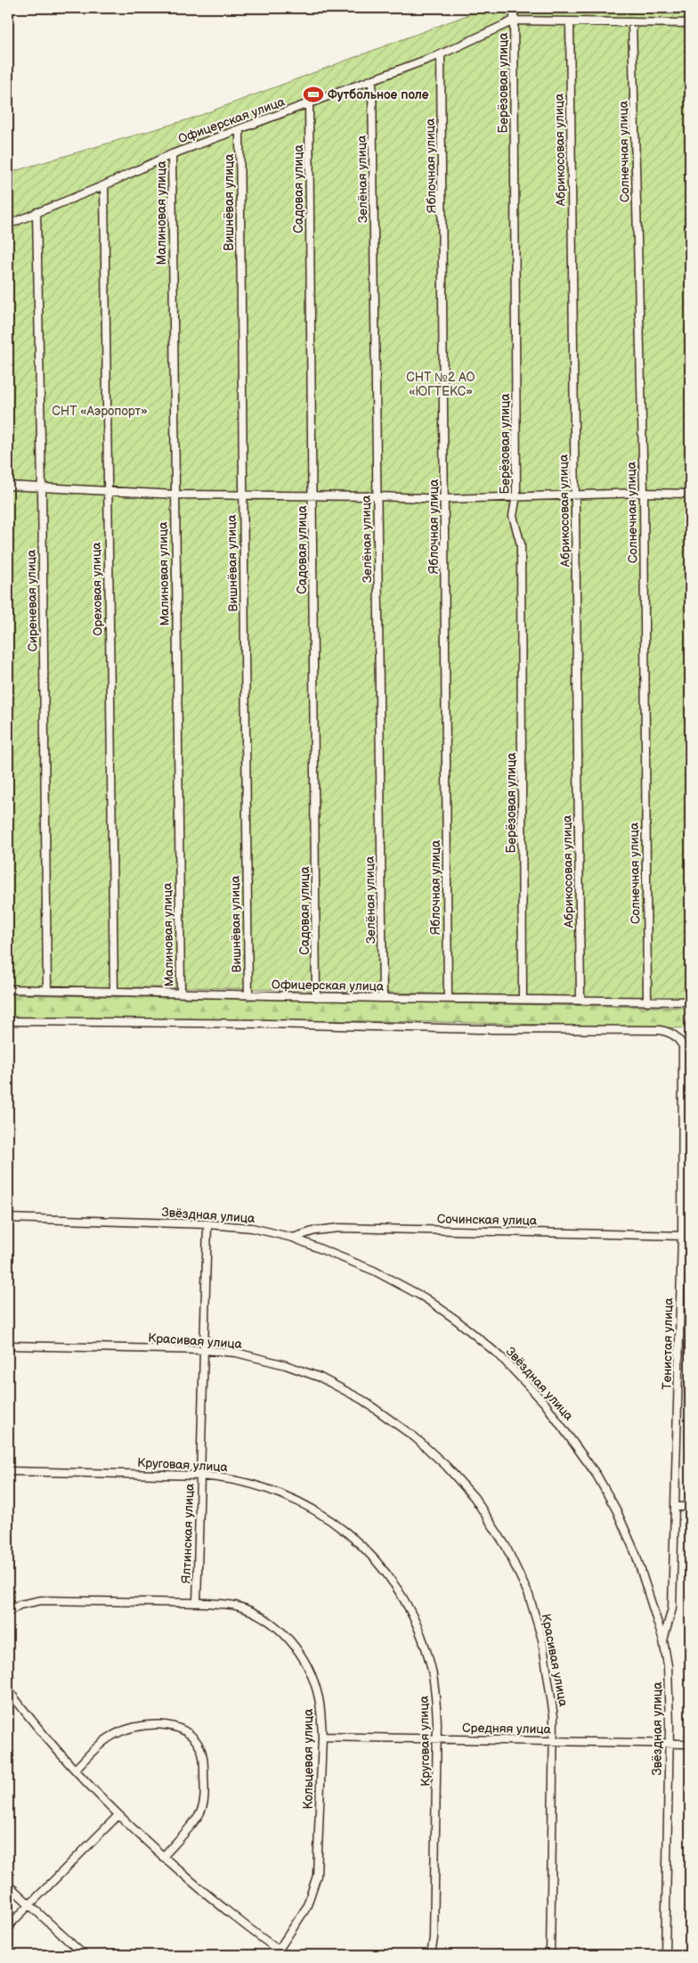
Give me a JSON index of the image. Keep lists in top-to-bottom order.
{
  "streets": {
    "street": [
      "Берёзовая улица",
      "Офицерская улица",
      "Абрикосовая улица",
      "Солнечная улица",
      "Яблочная улица",
      "Зелёная улица",
      "Садовая улица",
      "Вишнёвая улица",
      "Малиновая улица",
      "Ореховая улица",
      "Сиреневая улица",
      "Звёздная улица",
      "Сочинская улица",
      "Красивая улица",
      "Тенистая улица",
      "Круговая улица",
      "Ялтинская улица",
      "Средняя улица",
      "Кольцевая улица"
    ]
  },
  "crossings": [
    ["Берёзовая улица", "Офицерская улица"],
    ["Офицерская улица", "Абрикосовая улица"],
    ["Офицерская улица", "Солнечная улица"],
    ["Офицерская улица", "Яблочная улица"],
    ["Офицерская улица", "Зелёная улица"],
    ["Офицерская улица", "Садовая улица"],
    ["Офицерская улица", "Вишнёвая улица"],
    ["Офицерская улица", "Малиновая улица"],
    ["Офицерская улица", "Ореховая улица"],
    ["Офицерская улица", "Сиреневая улица"],
    ["Звёздная улица", "Сочинская улица"],
    ["Звёздная улица", "Тенистая улица"],
    ["Звёздная улица", "Ялтинская улица"],
    ["Звёздная улица", "Средняя улица"],
    ["Сочинская улица", "Тенистая улица"],
    ["Красивая улица", "Ялтинская улица"],
    ["Красивая улица", "Средняя улица"],
    ["Круговая улица", "Ялтинская улица"],
    ["Круговая улица", "Средняя улица"],
    ["Ялтинская улица", "Кольцевая улица"],
    ["Средняя улица", "Кольцевая улица"]
  ],
  "parks": ["СНТ №2 АО «ЮГТЕКС»", "СНТ «Аэропорт»"],
  "places": {
    "sports": ["Футбольное поле"]
  }
}
